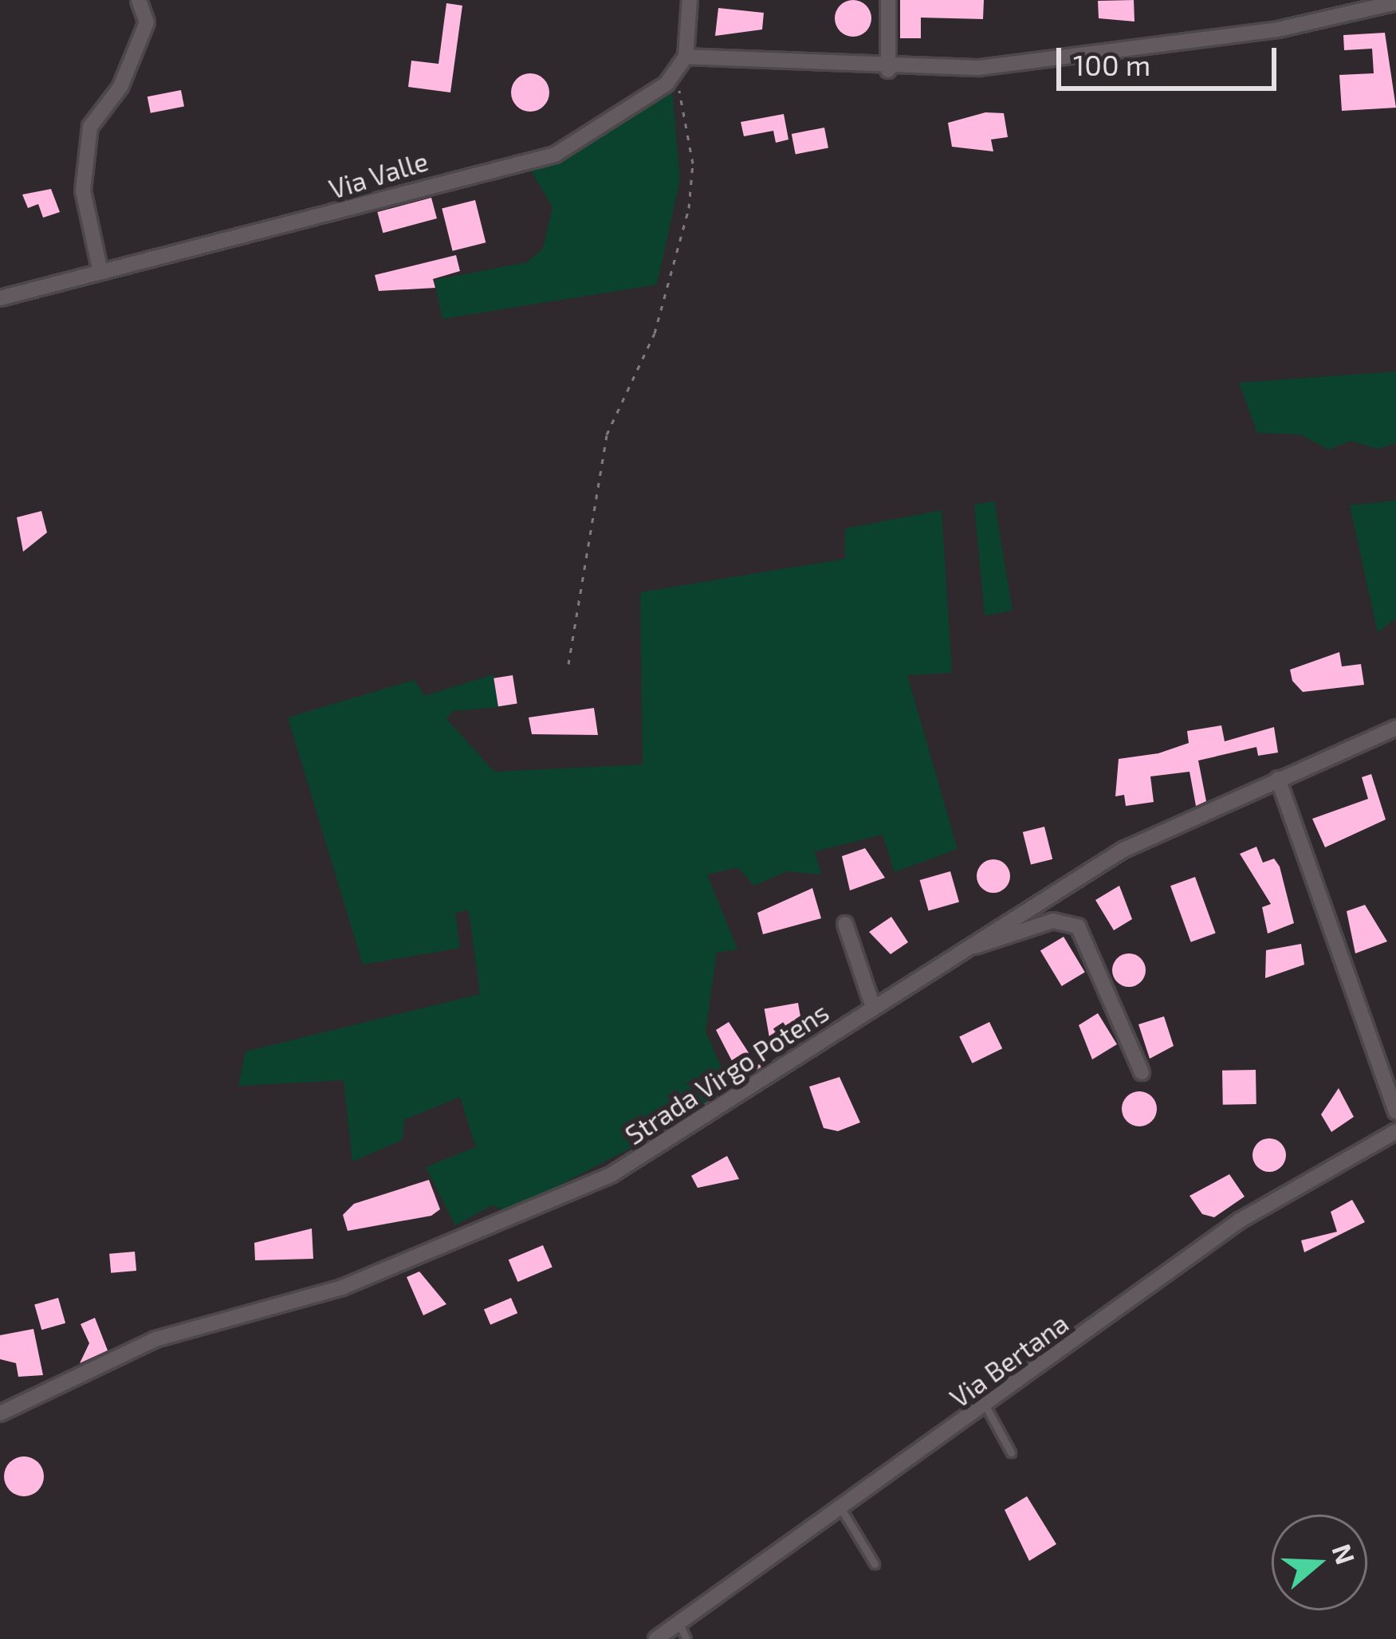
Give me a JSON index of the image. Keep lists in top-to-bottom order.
{
  "streets": {
    "street": ["Via Valle", "Strada Virgo Potens", "Via Bertana"]
  },
  "scale_bar": "100 m",
  "north": "right"
}
